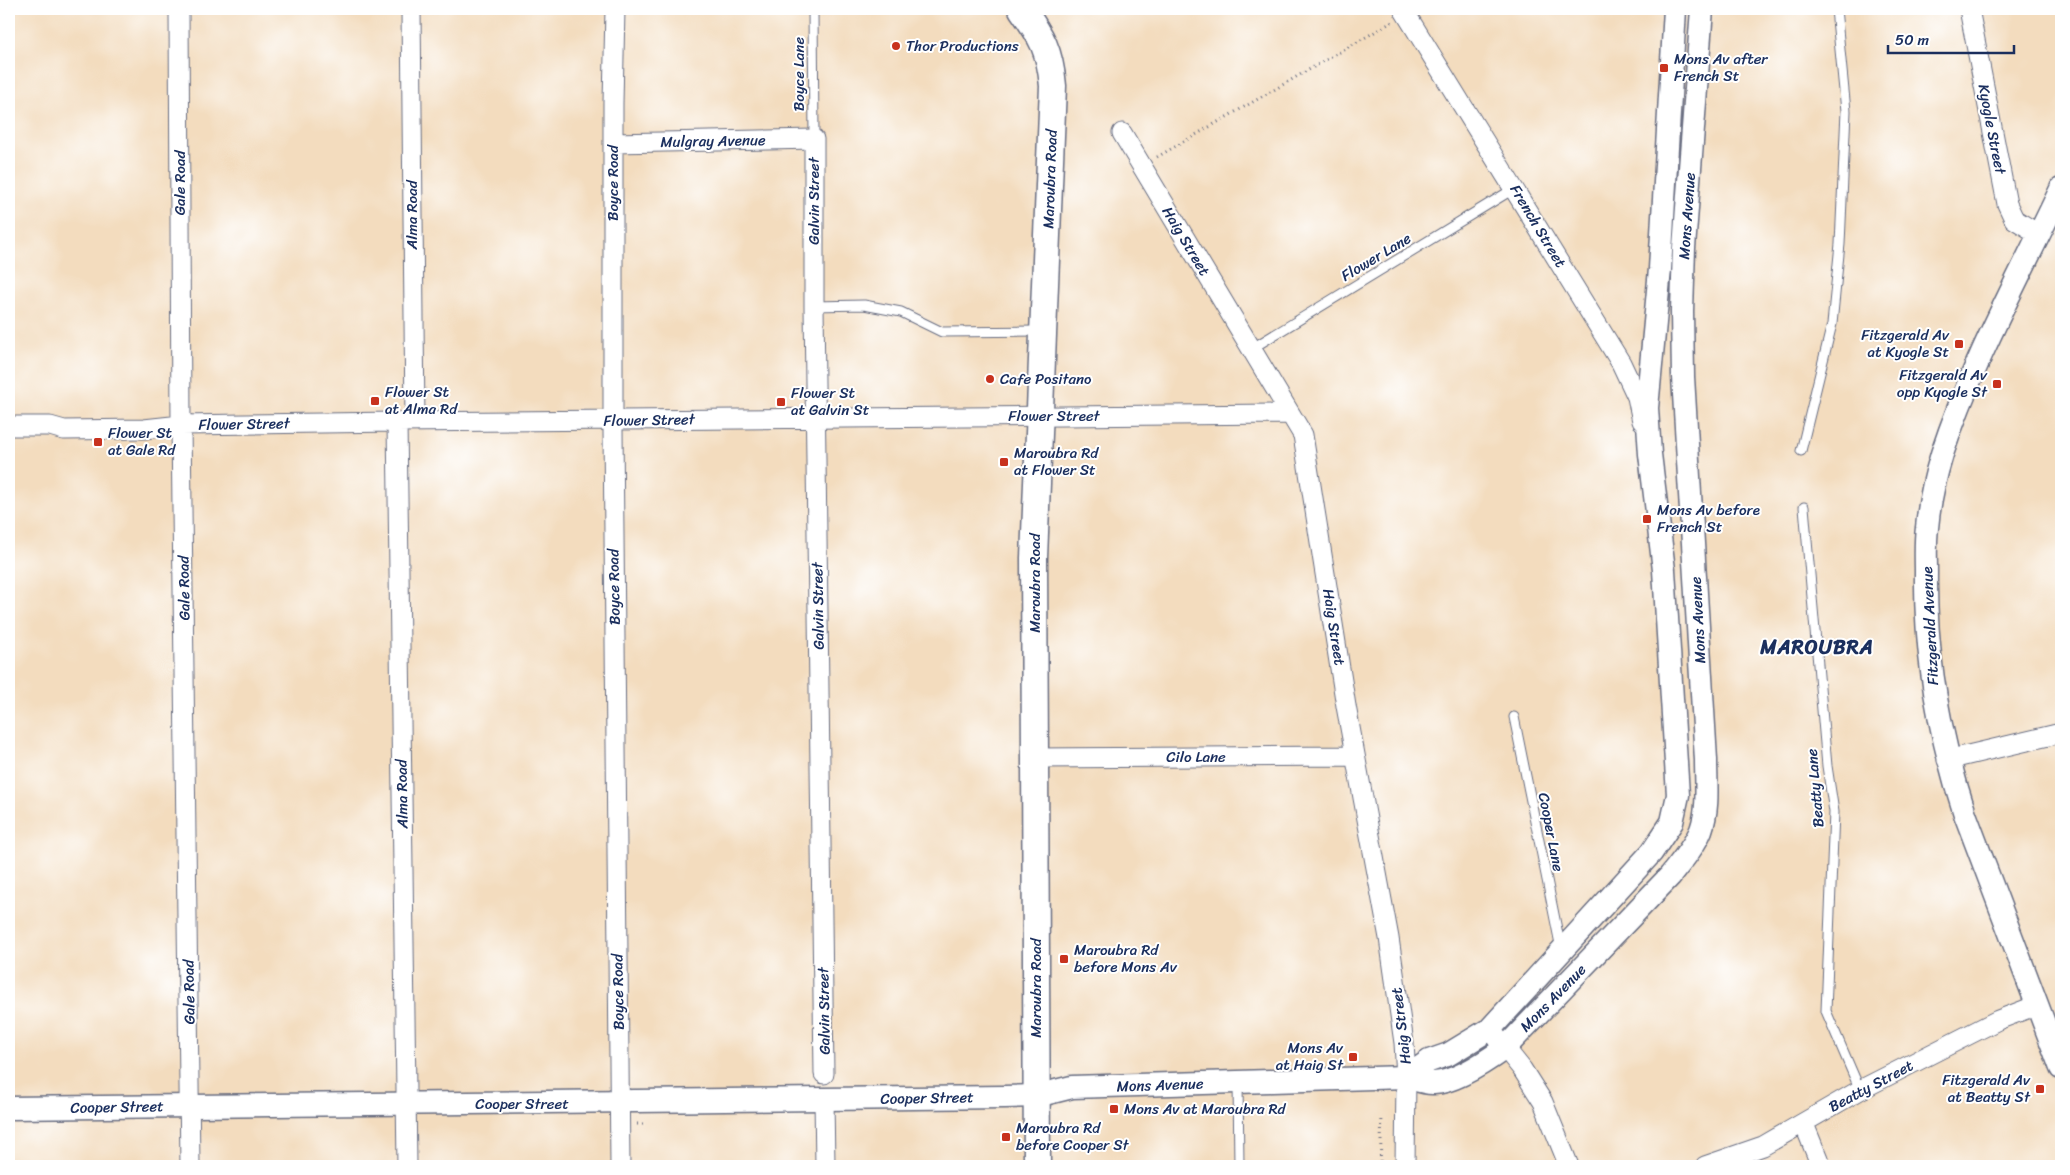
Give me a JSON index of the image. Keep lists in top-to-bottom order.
{
  "streets": {
    "main road": ["Maroubra Road"],
    "street": [
      "Kyogle Street",
      "Mulgray Avenue",
      "Gale Road",
      "Boyce Road",
      "Galvin Street",
      "Alma Road",
      "Mons Avenue",
      "French Street",
      "Haig Street",
      "Flower Street",
      "Fitzgerald Avenue",
      "Cilo Lane",
      "Beatty Street",
      "Cooper Street"
    ],
    "lane": [
      "Boyce Lane",
      "Flower Lane",
      "Beatty Lane",
      "Cooper Lane"
    ]
  },
  "crossings": [
    ["Boyce Lane", "Mulgray Avenue"],
    ["Boyce Lane", "Galvin Street"],
    ["Kyogle Street", "Fitzgerald Avenue"],
    ["Mulgray Avenue", "Boyce Road"],
    ["Mulgray Avenue", "Galvin Street"],
    ["Maroubra Road", "Mons Avenue"],
    ["Maroubra Road", "Flower Street"],
    ["Maroubra Road", "Cilo Lane"],
    ["Maroubra Road", "Cooper Street"],
    ["Gale Road", "Flower Street"],
    ["Gale Road", "Cooper Street"],
    ["Boyce Road", "Flower Street"],
    ["Boyce Road", "Cooper Street"],
    ["Galvin Street", "Flower Street"],
    ["Alma Road", "Flower Street"],
    ["Alma Road", "Cooper Street"],
    ["Mons Avenue", "French Street"],
    ["Mons Avenue", "Haig Street"],
    ["Mons Avenue", "Cooper Lane"],
    ["Mons Avenue", "Cooper Street"],
    ["French Street", "Flower Lane"],
    ["Haig Street", "Flower Lane"],
    ["Haig Street", "Flower Street"],
    ["Haig Street", "Cilo Lane"],
    ["Fitzgerald Avenue", "Beatty Street"],
    ["Beatty Lane", "Beatty Street"]
  ],
  "districts": ["MAROUBRA"],
  "places": {
    "other": ["Thor Productions", "Cafe Positano"],
    "transit": [
      "Mons Av after French St",
      "Fitzgerald Av at Kyogle St",
      "Fitzgerald Av opp Kyogle St",
      "Flower St at Alma Rd",
      "Flower St at Galvin St",
      "Flower St at Gale Rd",
      "Maroubra Rd at Flower St",
      "Mons Av before French St",
      "Maroubra Rd before Mons Av",
      "Mons Av at Haig St",
      "Fitzgerald Av at Beatty St",
      "Mons Av at Maroubra Rd",
      "Maroubra Rd before Cooper St"
    ]
  },
  "scale_bar": "50 m"
}
